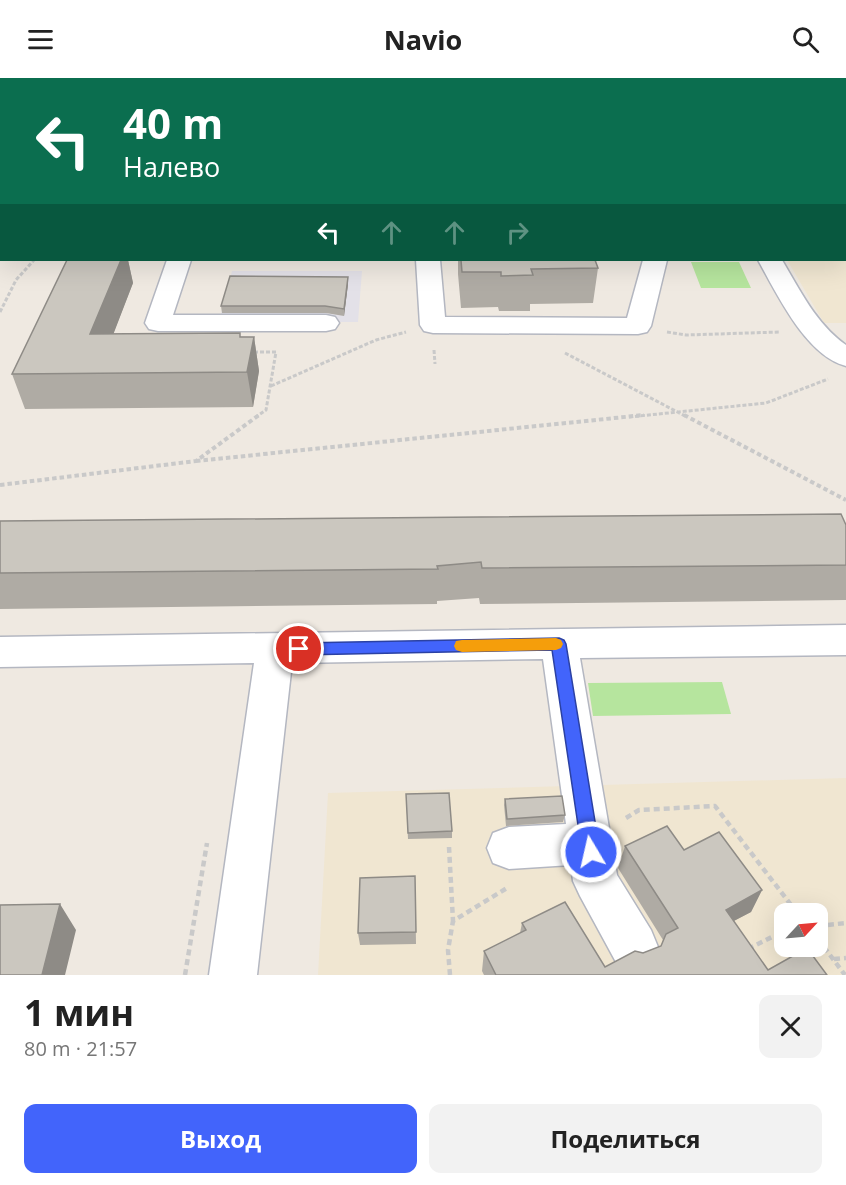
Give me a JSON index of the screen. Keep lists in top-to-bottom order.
{
  "north": "top right",
  "page": {
    "header": "Navio",
    "turn": ["40 m", "Налево"],
    "heading": ["1 мин", "80 m · 21:57"],
    "buttons": ["Выход", "Поделиться"]
  }
}
